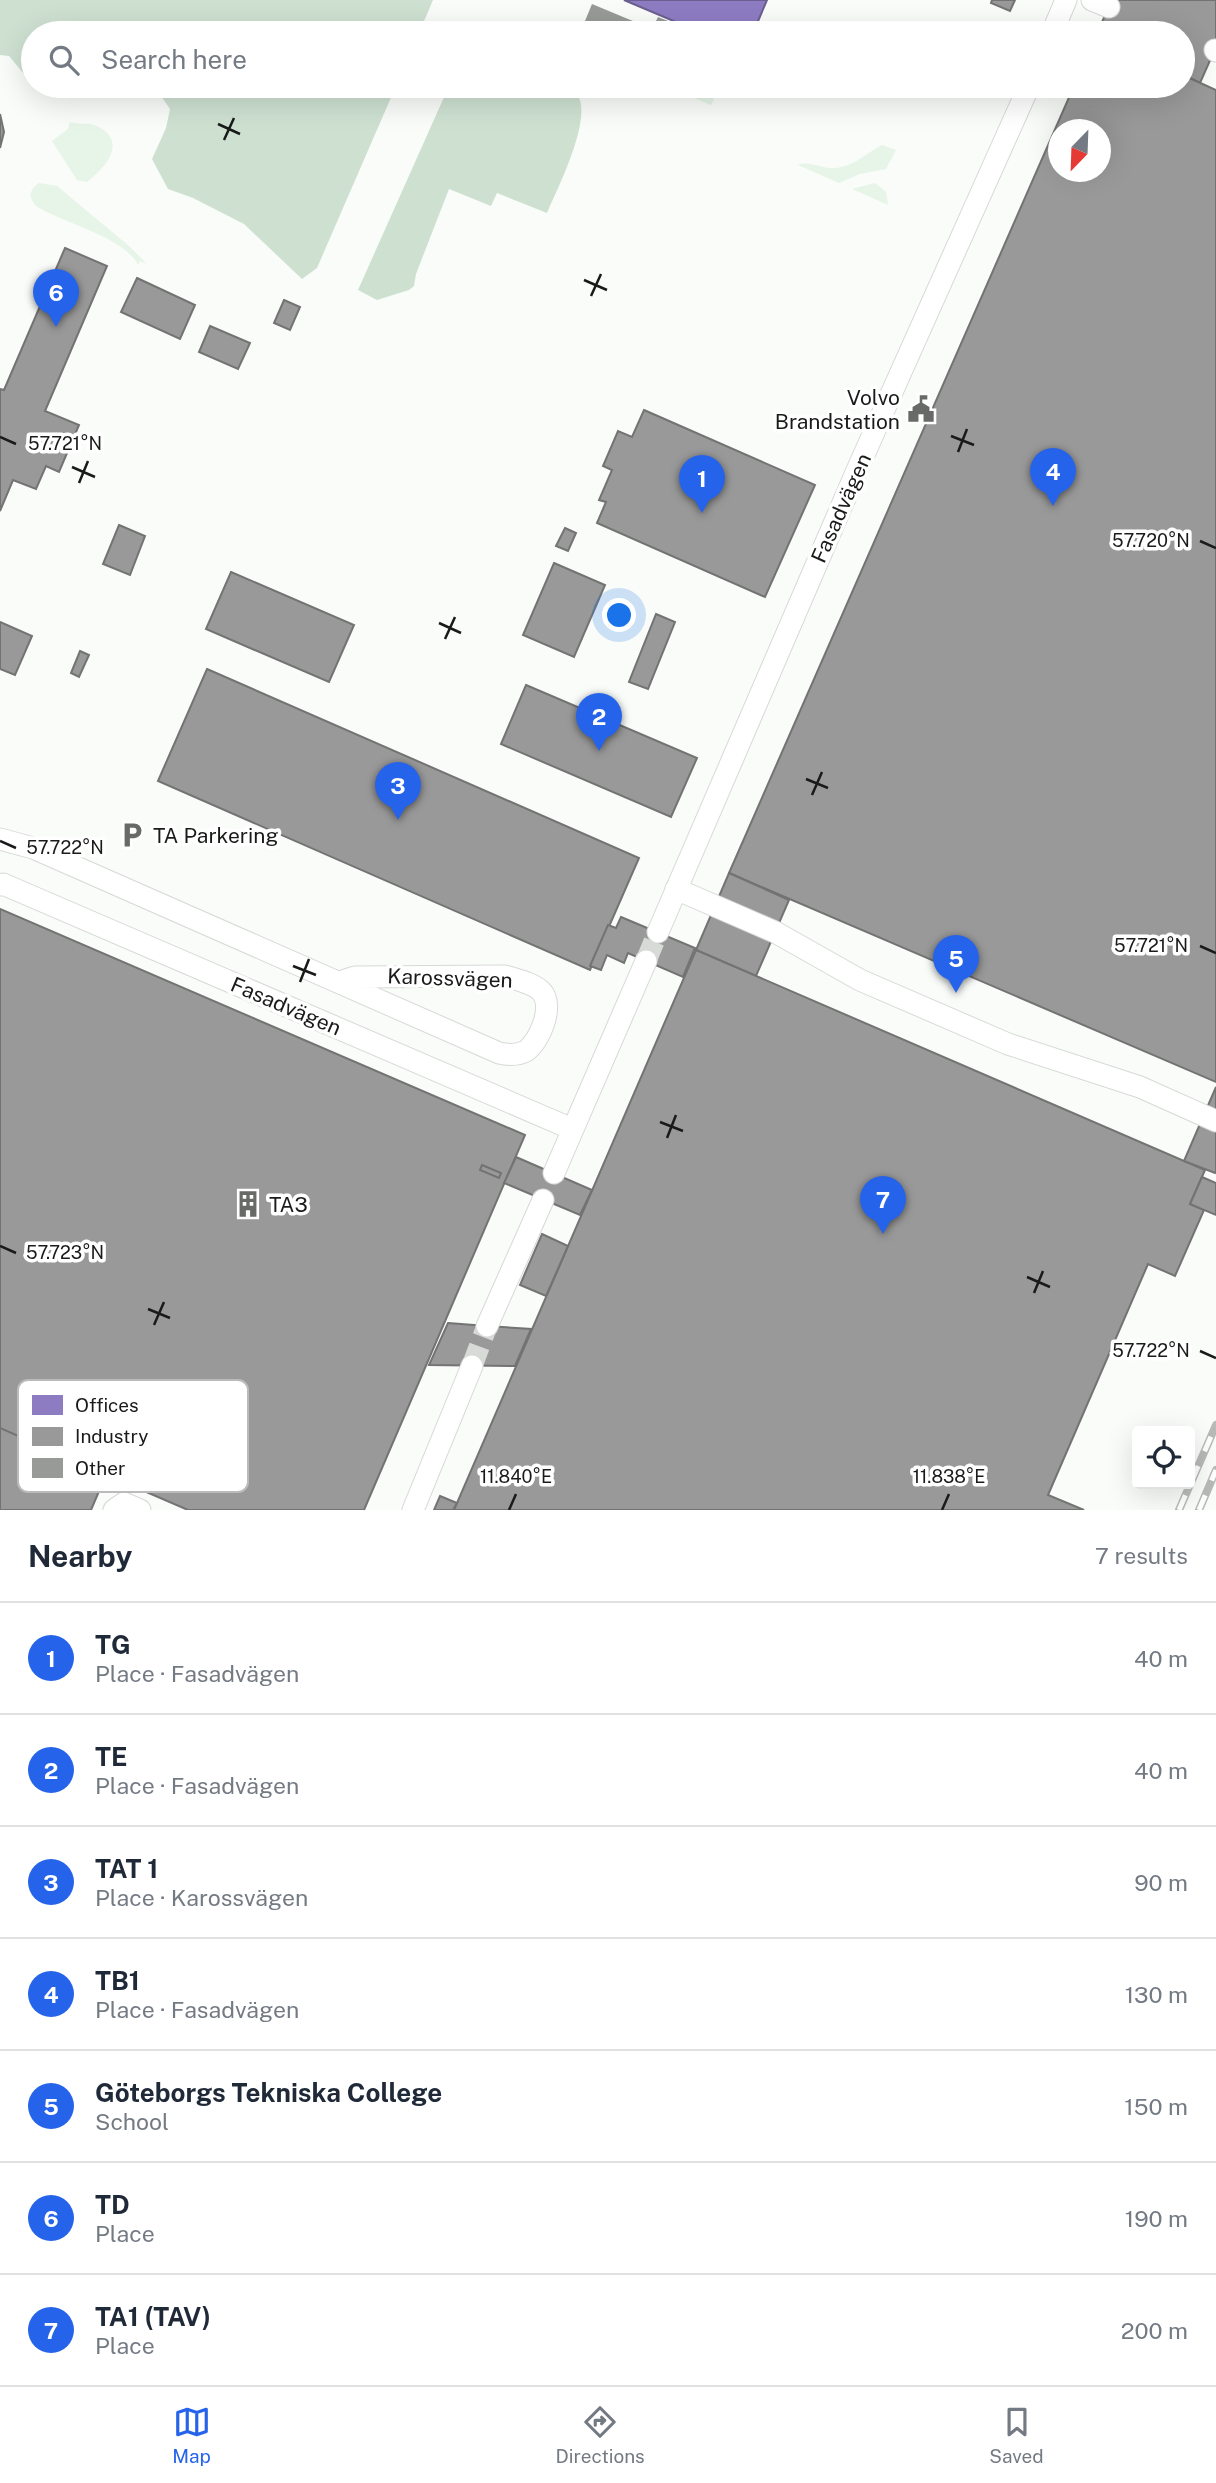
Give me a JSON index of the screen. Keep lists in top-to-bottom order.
{
  "streets": {
    "street": ["Fasadvägen", "Karossvägen"]
  },
  "places": {
    "public building": ["Volvo Brandstation"],
    "parking": ["TA Parkering"],
    "building": ["TA3"]
  },
  "legend": ["Offices", "Industry", "Other"],
  "north": "bottom left",
  "page": {
    "search": "Search here",
    "pins": [
      "6",
      "4",
      "1",
      "2",
      "3",
      "5",
      "7"
    ],
    "heading": ["Nearby", "7 results"],
    "list": [
      {
        "mark": "1",
        "name": "TG",
        "note": "Place · Fasadvägen",
        "value": "40 m"
      },
      {
        "mark": "2",
        "name": "TE",
        "note": "Place · Fasadvägen",
        "value": "40 m"
      },
      {
        "mark": "3",
        "name": "TAT 1",
        "note": "Place · Karossvägen",
        "value": "90 m"
      },
      {
        "mark": "4",
        "name": "TB1",
        "note": "Place · Fasadvägen",
        "value": "130 m"
      },
      {
        "mark": "5",
        "name": "Göteborgs Tekniska College",
        "note": "School",
        "value": "150 m"
      },
      {
        "mark": "6",
        "name": "TD",
        "note": "Place",
        "value": "190 m"
      },
      {
        "mark": "7",
        "name": "TA1 (TAV)",
        "note": "Place",
        "value": "200 m"
      }
    ],
    "nav": ["Map", "Directions", "Saved"]
  },
  "coordinates": [
    "57.721°N",
    "57.720°N",
    "57.722°N",
    "57.723°N",
    "11.840°E",
    "11.838°E"
  ]
}
